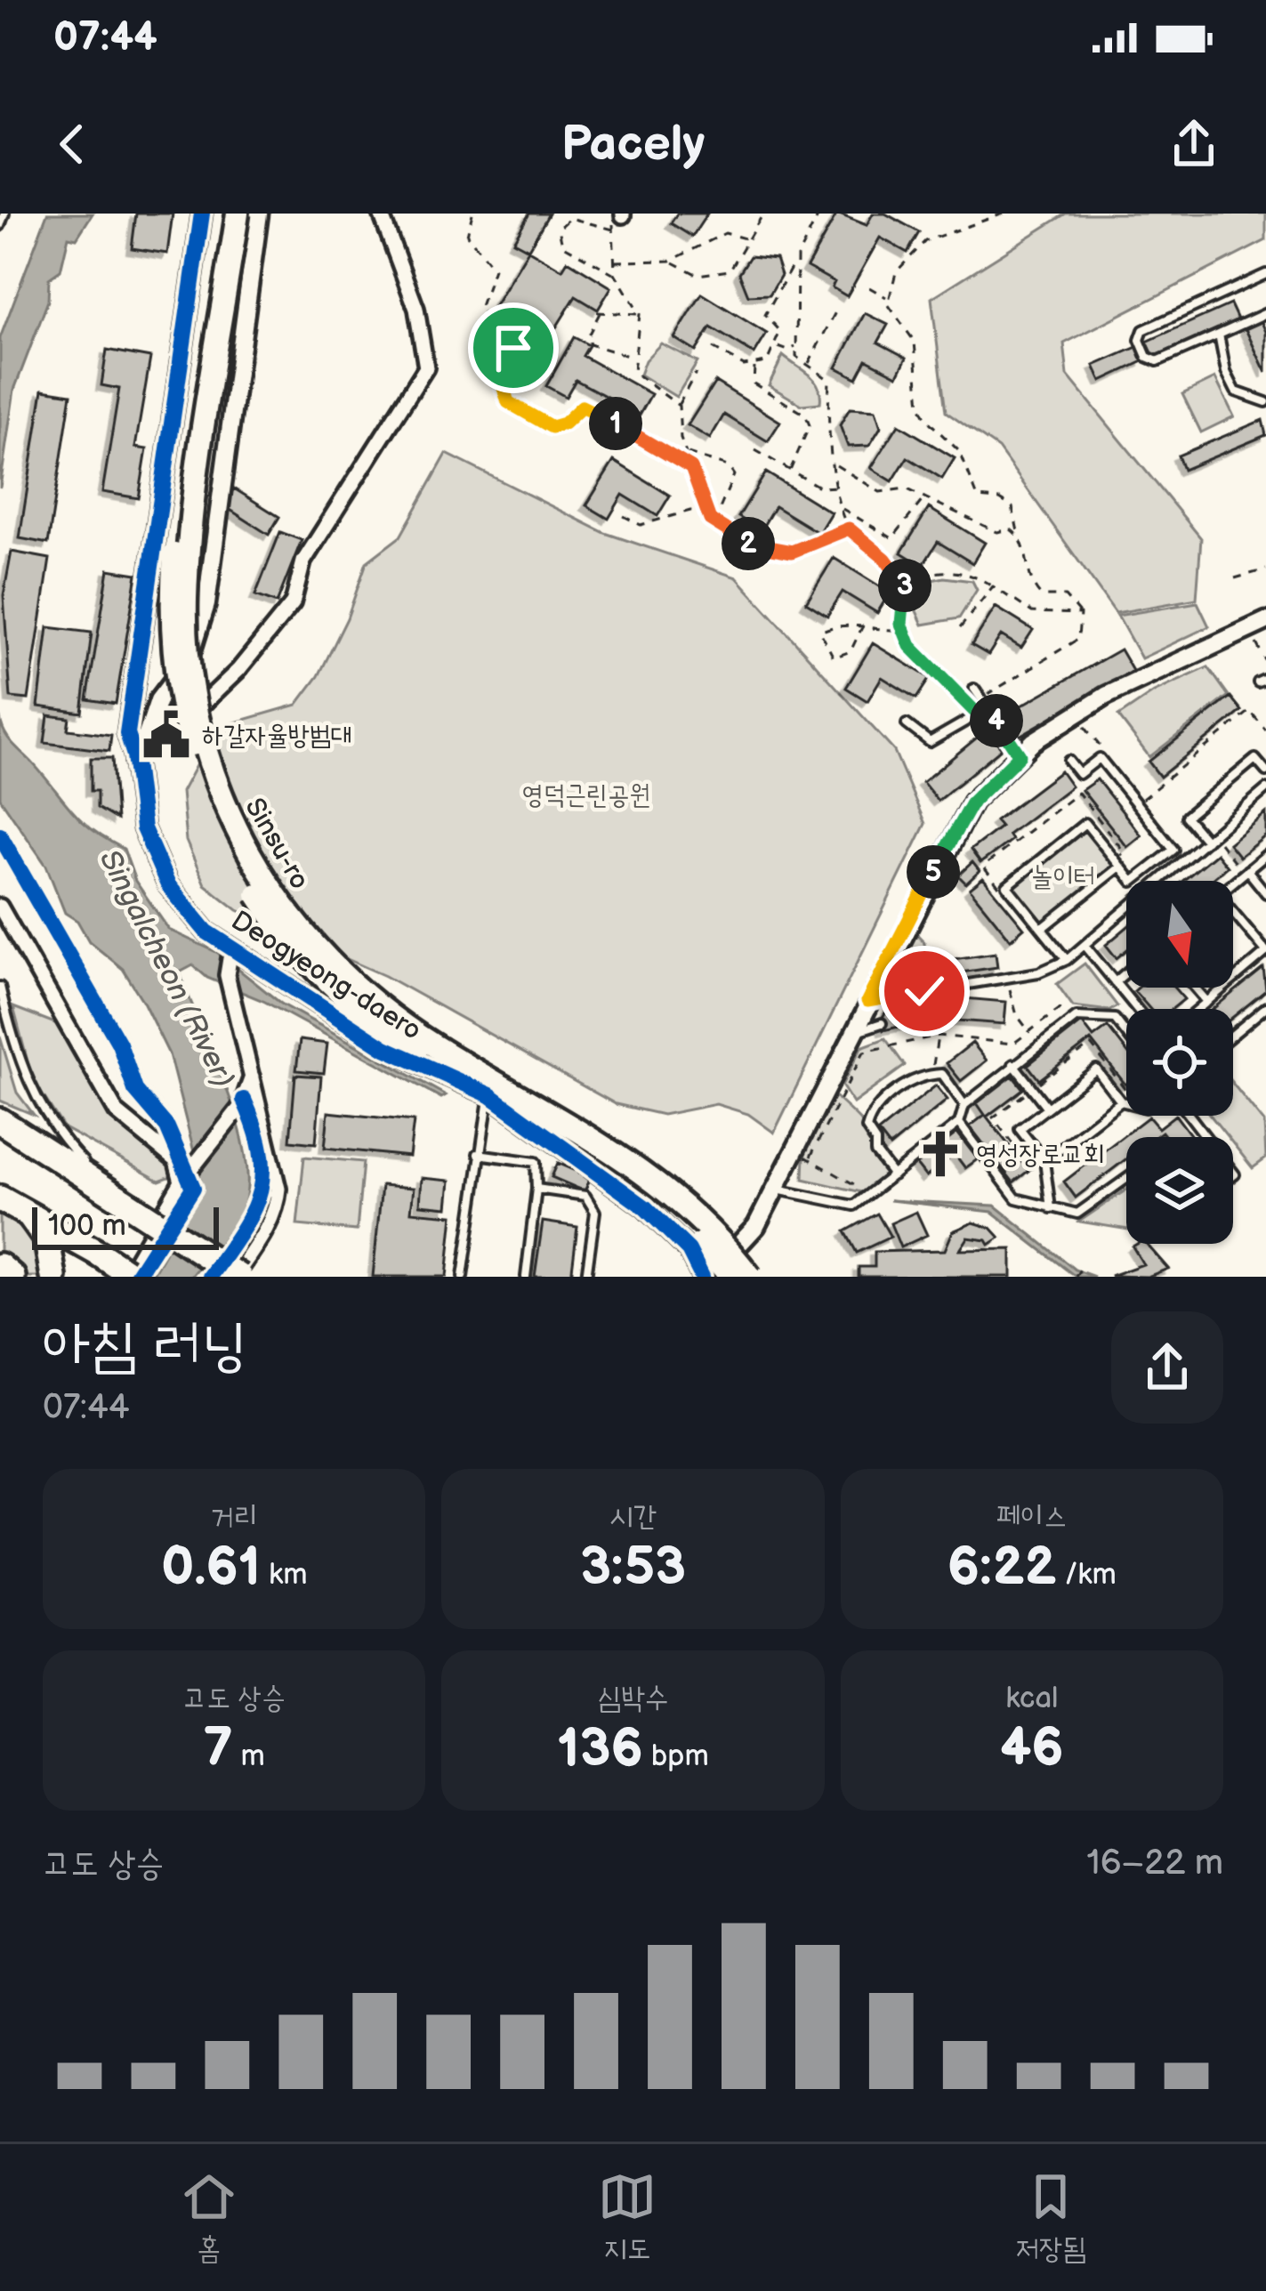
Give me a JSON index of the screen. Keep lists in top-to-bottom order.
{
  "streets": {
    "main road": ["Sinsu-ro"],
    "street": ["Deogyeong-daero"]
  },
  "water": ["Singalcheon (River)"],
  "parks": ["영덕근린공원", "놀이터"],
  "places": {
    "public building": ["하갈자율방범대"],
    "church": ["영성장로교회"]
  },
  "scale_bar": "100 m",
  "north": "bottom",
  "page": {
    "status": "07:44",
    "header": "Pacely",
    "pins": [
      "1",
      "2",
      "3",
      "4",
      "5"
    ],
    "scale": "100 m",
    "heading": ["아침 러닝", "07:44"],
    "stats": [
      ["거리", "0.61 km"],
      ["시간", "3:53"],
      ["페이스", "6:22 /km"],
      ["고도 상승", "7 m"],
      ["심박수", "136 bpm"],
      ["kcal", "46"]
    ],
    "chart": ["고도 상승", "16–22 m"],
    "tabs": ["홈", "지도", "저장됨"]
  }
}
